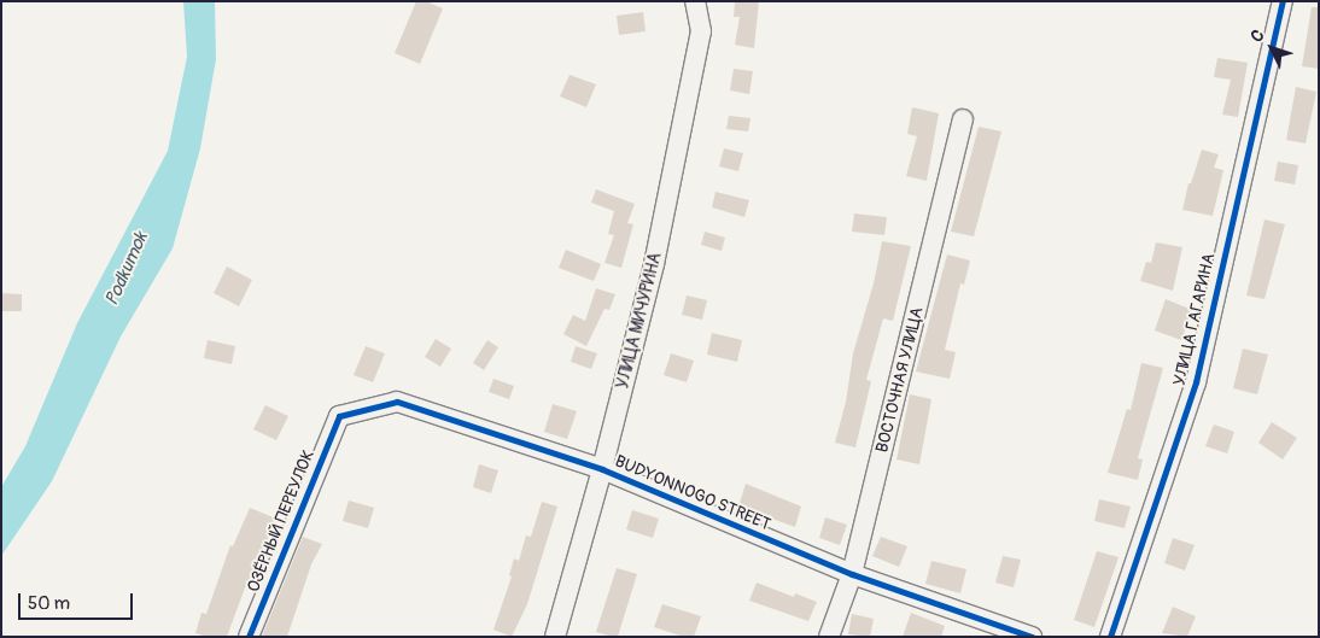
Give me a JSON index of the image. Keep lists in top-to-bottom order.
{
  "streets": {
    "street": [
      "УЛИЦА ГАГАРИНА",
      "УЛИЦА МИЧУРИНА",
      "ВОСТОЧНАЯ УЛИЦА",
      "BUDYONNOGO STREET",
      "ОЗЁРНЫЙ ПЕРЕУЛОК"
    ]
  },
  "crossings": [
    ["УЛИЦА МИЧУРИНА", "BUDYONNOGO STREET"],
    ["ВОСТОЧНАЯ УЛИЦА", "BUDYONNOGO STREET"],
    ["BUDYONNOGO STREET", "ОЗЁРНЫЙ ПЕРЕУЛОК"]
  ],
  "water": ["Podkumok"],
  "scale_bar": "50 m",
  "north": "top left"
}
